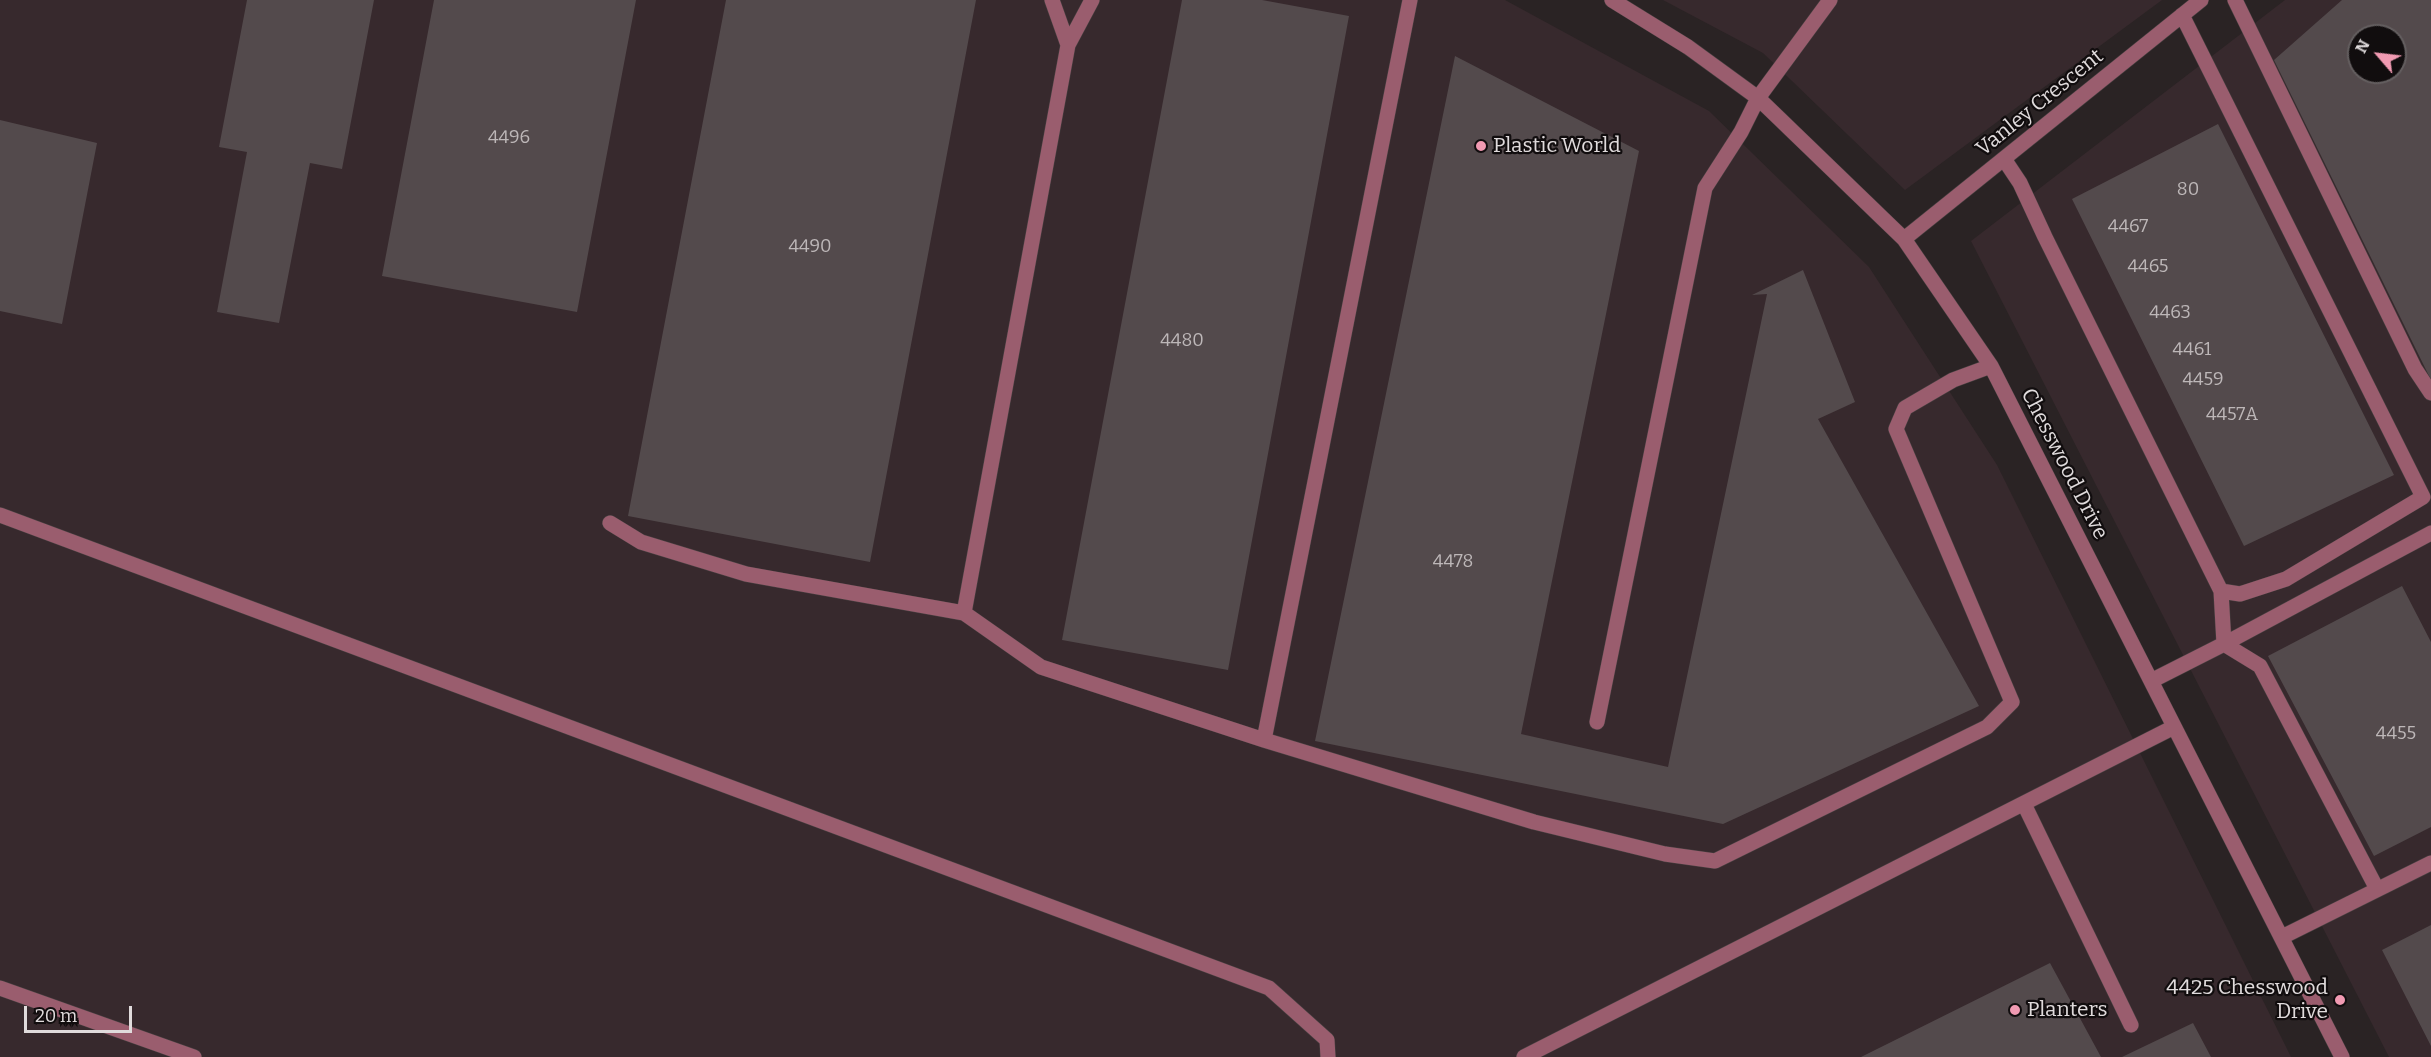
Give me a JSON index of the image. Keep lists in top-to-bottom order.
{
  "streets": {
    "street": ["Vanley Crescent", "Chesswood Drive"]
  },
  "crossings": [
    ["Vanley Crescent", "Chesswood Drive"]
  ],
  "places": ["Plastic World", "4425 Chesswood Drive", "Planters"],
  "house_numbers": [
    "4496",
    "80",
    "4467",
    "4490",
    "4465",
    "4463",
    "4480",
    "4461",
    "4459",
    "4457A",
    "4478",
    "4455"
  ],
  "scale_bar": "20 m",
  "north": "top left"
}
